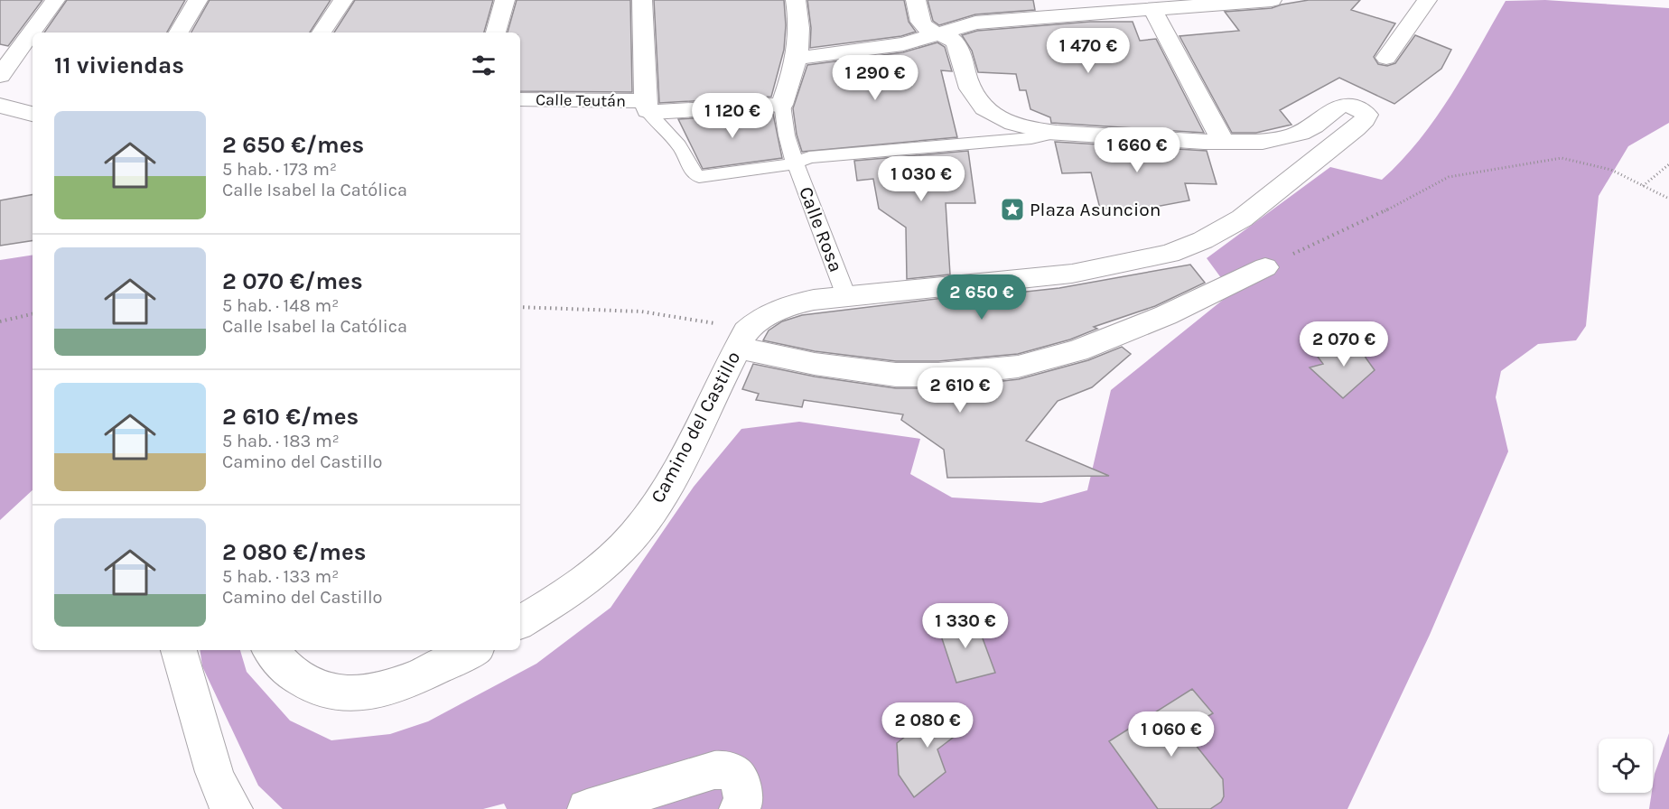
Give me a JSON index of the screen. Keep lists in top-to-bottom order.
{
  "streets": {
    "street": ["Calle Teután", "Camino del Castillo"],
    "lane": ["Calle Rosa"]
  },
  "crossings": [
    ["Calle Teután", "Calle Rosa"]
  ],
  "places": {
    "place": ["Plaza Asuncion"]
  },
  "page": {
    "price": [
      "1 470 €",
      "1 290 €",
      "1 120 €",
      "1 660 €",
      "1 030 €",
      "2 650 €",
      "2 070 €",
      "2 610 €",
      "1 330 €",
      "2 080 €",
      "1 060 €"
    ],
    "heading": "11 viviendas",
    "list": [
      {
        "name": "2 650 €/mes",
        "note": "5 hab. · 173 m² · Calle Isabel la Católica"
      },
      {
        "name": "2 070 €/mes",
        "note": "5 hab. · 148 m² · Calle Isabel la Católica"
      },
      {
        "name": "2 610 €/mes",
        "note": "5 hab. · 183 m² · Camino del Castillo"
      },
      {
        "name": "2 080 €/mes",
        "note": "5 hab. · 133 m² · Camino del Castillo"
      }
    ]
  }
}
